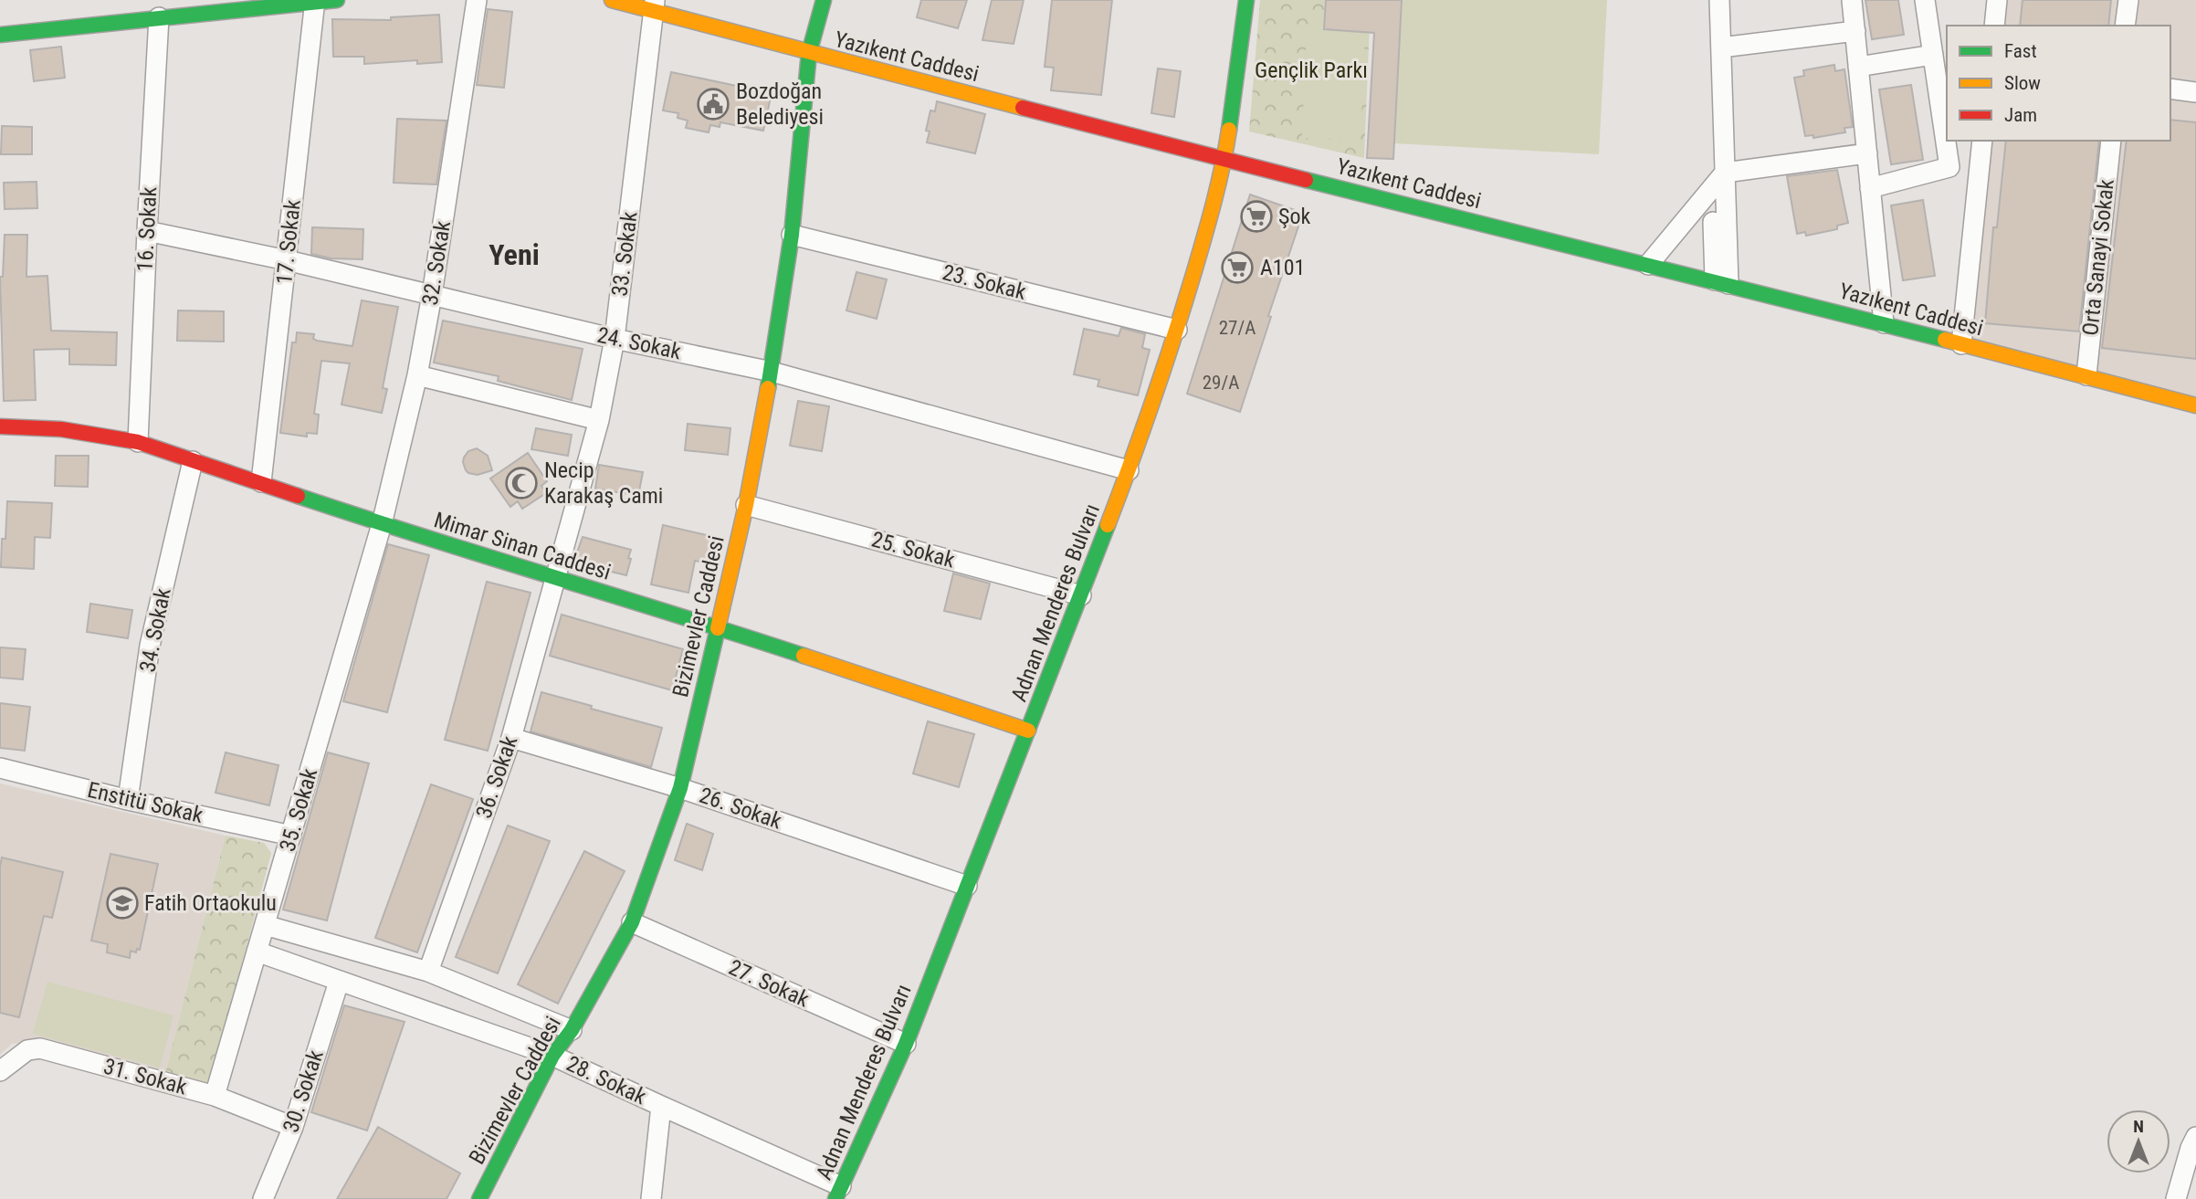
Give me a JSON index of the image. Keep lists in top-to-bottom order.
{
  "streets": {
    "street": [
      "Yazıkent Caddesi",
      "16. Sokak",
      "17. Sokak",
      "33. Sokak",
      "Orta Sanayi Sokak",
      "32. Sokak",
      "23. Sokak",
      "24. Sokak",
      "Mimar Sinan Caddesi",
      "25. Sokak",
      "Adnan Menderes Bulvarı",
      "Bizimevler Caddesi",
      "34. Sokak",
      "36. Sokak",
      "Enstitü Sokak",
      "26. Sokak",
      "35. Sokak",
      "27. Sokak",
      "31. Sokak",
      "28. Sokak",
      "30. Sokak"
    ]
  },
  "crossings": [
    ["Yazıkent Caddesi", "33. Sokak"],
    ["Yazıkent Caddesi", "Orta Sanayi Sokak"],
    ["Yazıkent Caddesi", "Adnan Menderes Bulvarı"],
    ["Yazıkent Caddesi", "Bizimevler Caddesi"],
    ["16. Sokak", "24. Sokak"],
    ["16. Sokak", "Mimar Sinan Caddesi"],
    ["17. Sokak", "24. Sokak"],
    ["17. Sokak", "Mimar Sinan Caddesi"],
    ["33. Sokak", "24. Sokak"],
    ["33. Sokak", "Mimar Sinan Caddesi"],
    ["33. Sokak", "36. Sokak"],
    ["32. Sokak", "24. Sokak"],
    ["32. Sokak", "Mimar Sinan Caddesi"],
    ["32. Sokak", "35. Sokak"],
    ["23. Sokak", "Adnan Menderes Bulvarı"],
    ["23. Sokak", "Bizimevler Caddesi"],
    ["24. Sokak", "Adnan Menderes Bulvarı"],
    ["24. Sokak", "Bizimevler Caddesi"],
    ["Mimar Sinan Caddesi", "Adnan Menderes Bulvarı"],
    ["Mimar Sinan Caddesi", "Bizimevler Caddesi"],
    ["Mimar Sinan Caddesi", "34. Sokak"],
    ["Mimar Sinan Caddesi", "36. Sokak"],
    ["Mimar Sinan Caddesi", "35. Sokak"],
    ["25. Sokak", "Adnan Menderes Bulvarı"],
    ["25. Sokak", "Bizimevler Caddesi"],
    ["Adnan Menderes Bulvarı", "26. Sokak"],
    ["Adnan Menderes Bulvarı", "27. Sokak"],
    ["Adnan Menderes Bulvarı", "28. Sokak"],
    ["Bizimevler Caddesi", "26. Sokak"],
    ["Bizimevler Caddesi", "27. Sokak"],
    ["Bizimevler Caddesi", "28. Sokak"],
    ["34. Sokak", "Enstitü Sokak"],
    ["36. Sokak", "26. Sokak"],
    ["36. Sokak", "28. Sokak"],
    ["Enstitü Sokak", "35. Sokak"],
    ["35. Sokak", "31. Sokak"],
    ["35. Sokak", "28. Sokak"],
    ["31. Sokak", "30. Sokak"],
    ["28. Sokak", "30. Sokak"]
  ],
  "districts": ["Yeni"],
  "parks": ["Gençlik Parkı"],
  "places": {
    "public building": ["Bozdoğan Belediyesi"],
    "supermarket": ["Şok", "A101"],
    "mosque": ["Necip Karakaş Cami"],
    "school or university": ["Fatih Ortaokulu"]
  },
  "house_numbers": ["27/A", "29/A"],
  "legend": ["Fast", "Slow", "Jam"],
  "north": "top"
}
